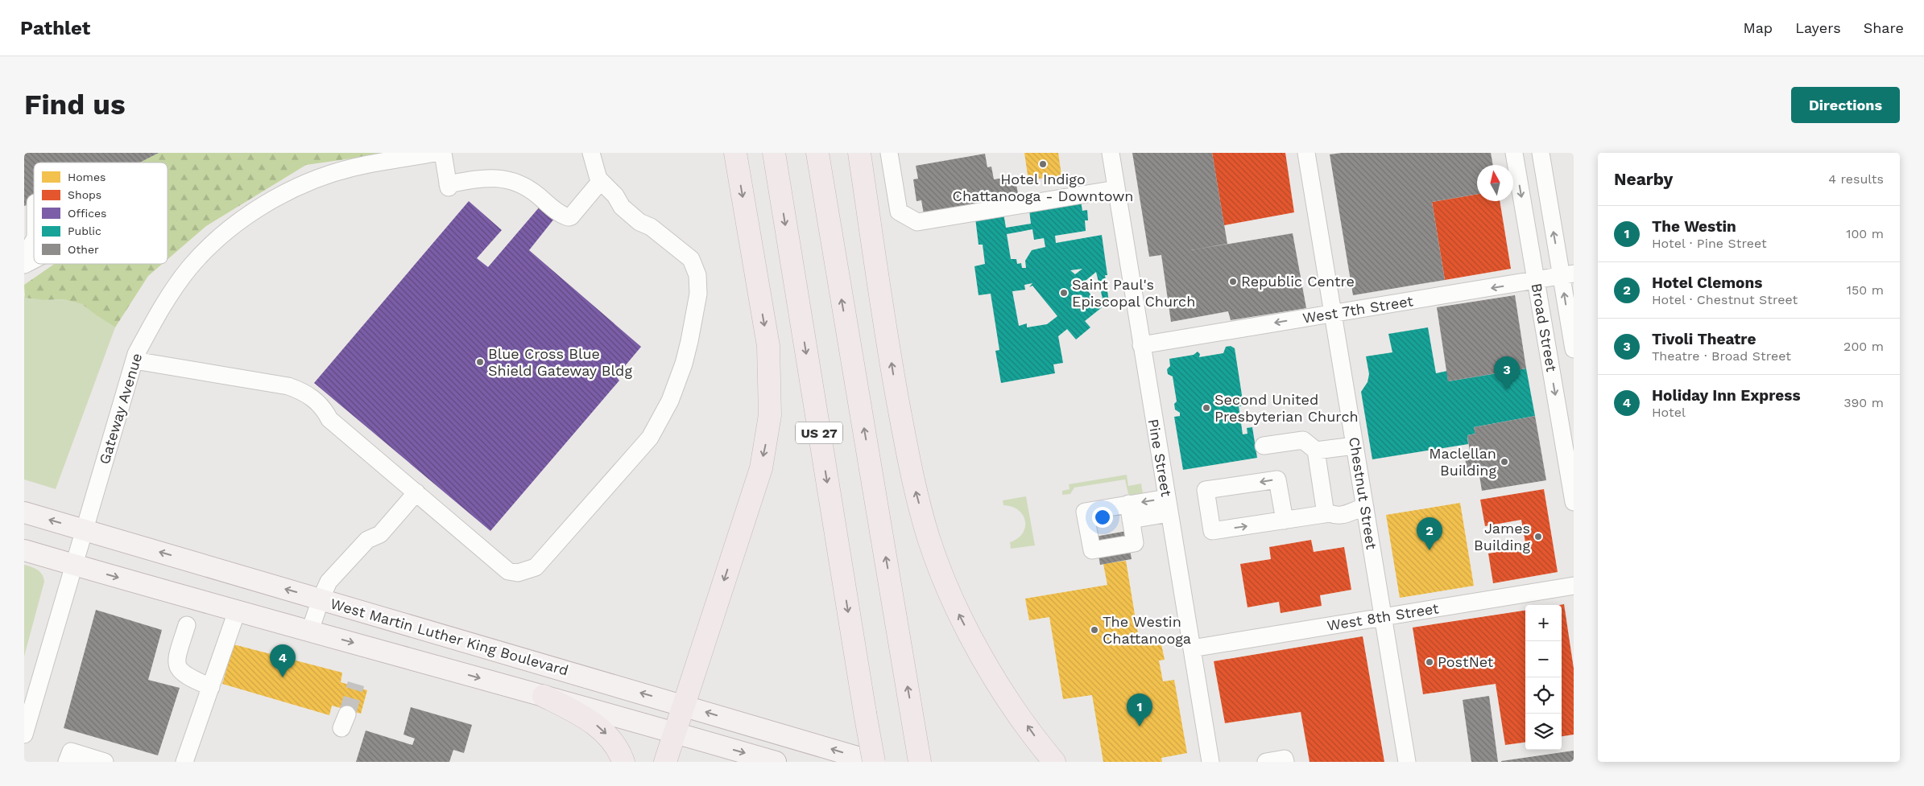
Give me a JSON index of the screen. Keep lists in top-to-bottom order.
{
  "streets": {
    "highway": ["US 27"],
    "main road": ["West Martin Luther King Boulevard"],
    "street": [
      "West 7th Street",
      "Broad Street",
      "Gateway Avenue",
      "Pine Street",
      "Chestnut Street",
      "West 8th Street"
    ]
  },
  "crossings": [
    ["West 7th Street", "Broad Street"],
    ["West 7th Street", "Pine Street"],
    ["West 7th Street", "Chestnut Street"],
    ["Gateway Avenue", "West Martin Luther King Boulevard"],
    ["US 27", "West Martin Luther King Boulevard"],
    ["Pine Street", "West 8th Street"],
    ["Chestnut Street", "West 8th Street"]
  ],
  "one_way": ["West 7th Street"],
  "places": [
    "Hotel Indigo Chattanooga - Downtown",
    "Republic Centre",
    "Saint Paul's Episcopal Church",
    "Blue Cross Blue Shield Gateway Bldg",
    "Second United Presbyterian Church",
    "Maclellan Building",
    "James Building",
    "The Westin Chattanooga",
    "PostNet"
  ],
  "legend": [
    "Homes",
    "Shops",
    "Offices",
    "Public",
    "Other"
  ],
  "north": "top",
  "page": {
    "header": "Pathlet",
    "nav": ["Map", "Layers", "Share"],
    "buttons": "Directions",
    "title": "Find us",
    "heading": ["Nearby", "4 results"],
    "list": [
      {
        "mark": "1",
        "name": "The Westin",
        "note": "Hotel · Pine Street",
        "value": "100 m"
      },
      {
        "mark": "2",
        "name": "Hotel Clemons",
        "note": "Hotel · Chestnut Street",
        "value": "150 m"
      },
      {
        "mark": "3",
        "name": "Tivoli Theatre",
        "note": "Theatre · Broad Street",
        "value": "200 m"
      },
      {
        "mark": "4",
        "name": "Holiday Inn Express",
        "note": "Hotel",
        "value": "390 m"
      }
    ],
    "pins": [
      "3",
      "2",
      "4",
      "1"
    ],
    "map_buttons": ["+", "−"]
  }
}
